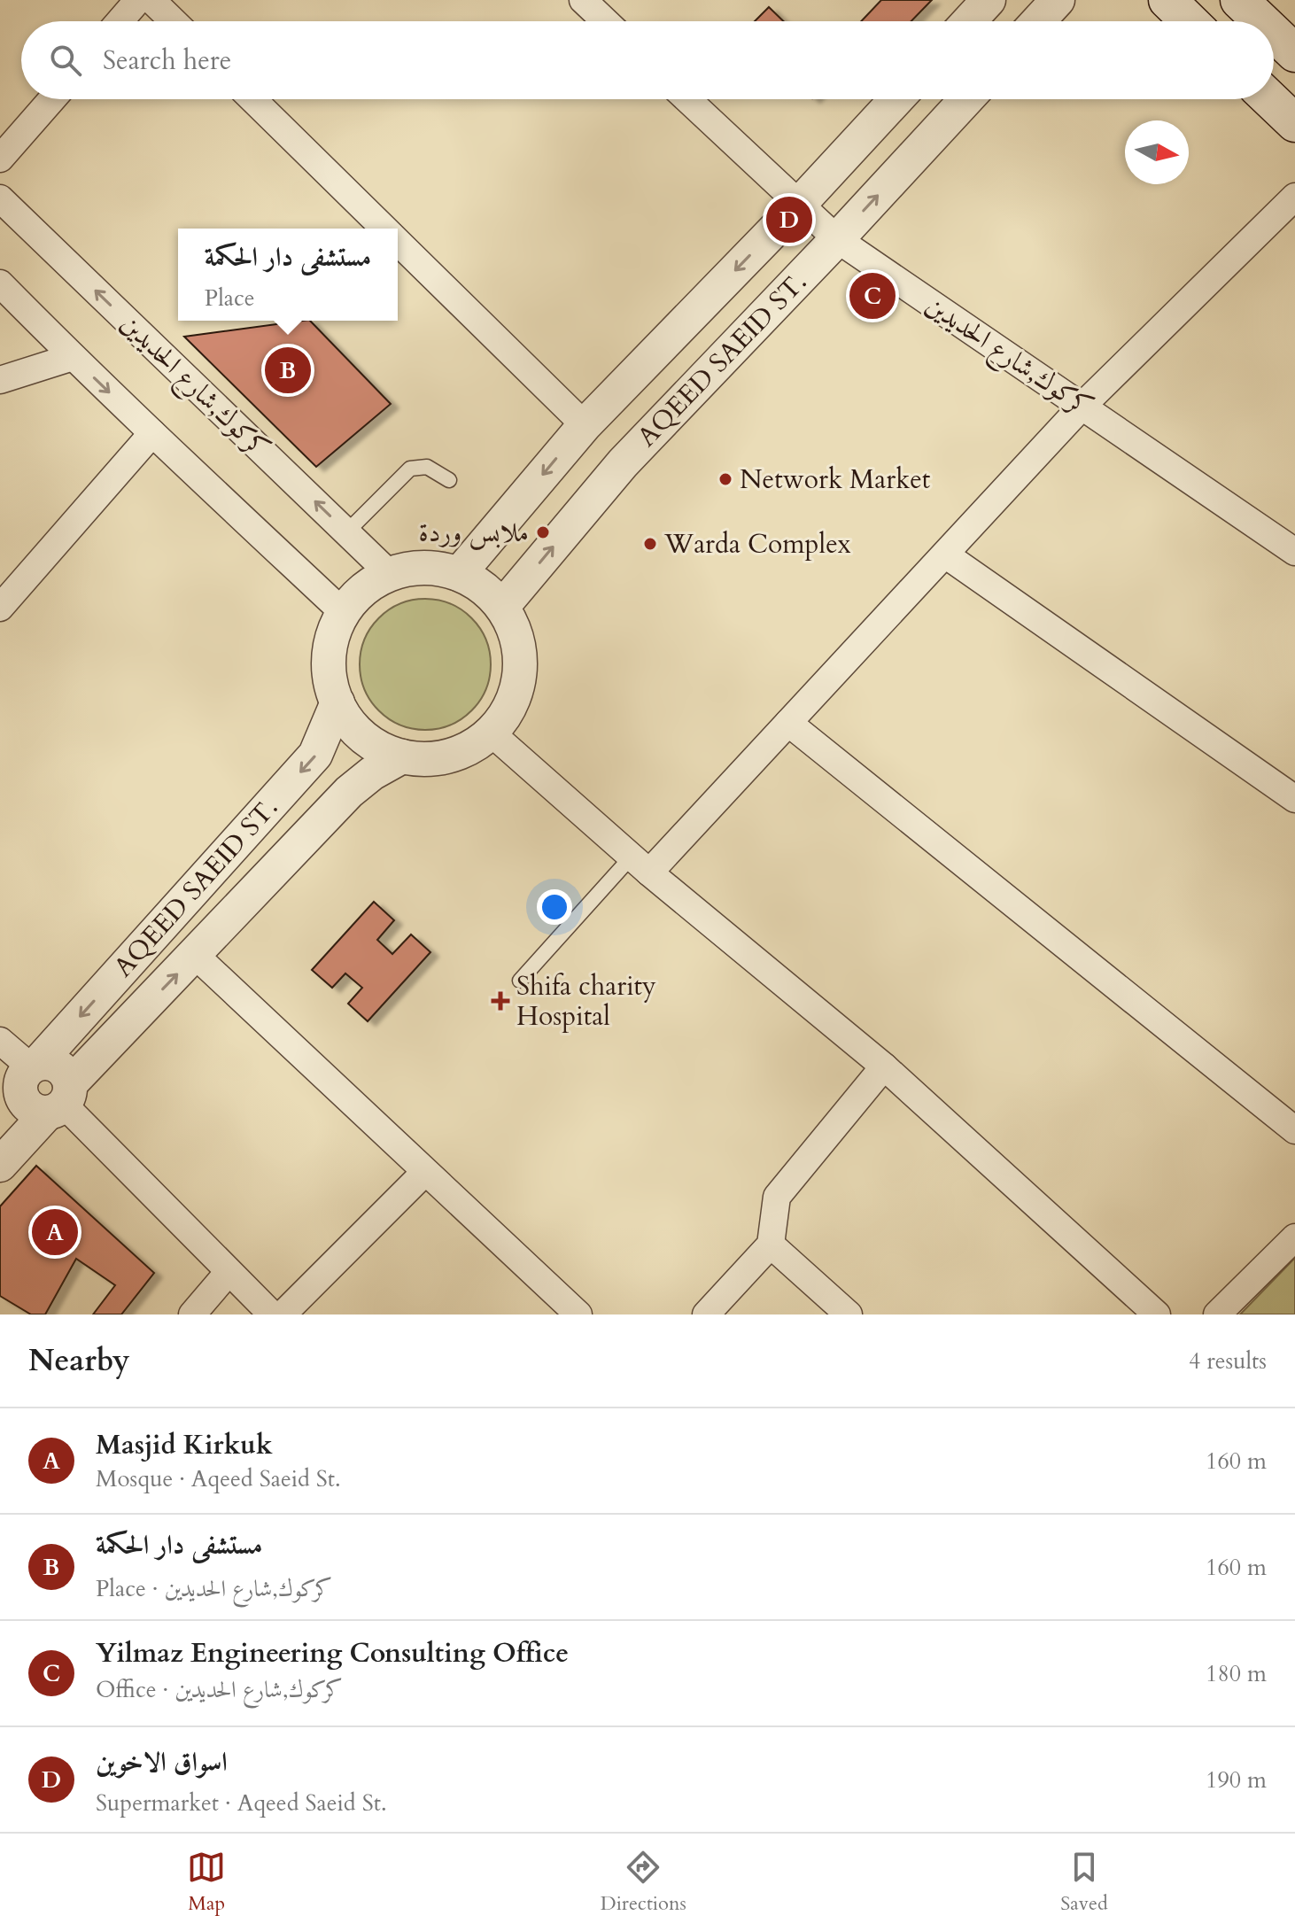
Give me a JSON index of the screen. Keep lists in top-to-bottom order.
{
  "streets": {
    "street": ["كركوك,شارع الحديدين", "AQEED SAEID ST."]
  },
  "crossings": [
    ["كركوك,شارع الحديدين", "AQEED SAEID ST."]
  ],
  "places": {
    "other": ["Network Market", "ملابس وردة", "Warda Complex"],
    "health": ["Shifa charity Hospital"]
  },
  "north": "right",
  "page": {
    "search": "Search here",
    "pins": [
      "D",
      "C",
      "B",
      "A"
    ],
    "popup": ["مستشفى دار الحكمة", "Place"],
    "heading": ["Nearby", "4 results"],
    "list": [
      {
        "mark": "A",
        "name": "Masjid Kirkuk",
        "note": "Mosque · Aqeed Saeid St.",
        "value": "160 m"
      },
      {
        "mark": "B",
        "name": "مستشفى دار الحكمة",
        "note": "Place · كركوك,شارع الحديدين",
        "value": "160 m"
      },
      {
        "mark": "C",
        "name": "Yilmaz Engineering Consulting Office",
        "note": "Office · كركوك,شارع الحديدين",
        "value": "180 m"
      },
      {
        "mark": "D",
        "name": "اسواق الاخوين",
        "note": "Supermarket · Aqeed Saeid St.",
        "value": "190 m"
      }
    ],
    "nav": ["Map", "Directions", "Saved"]
  }
}
